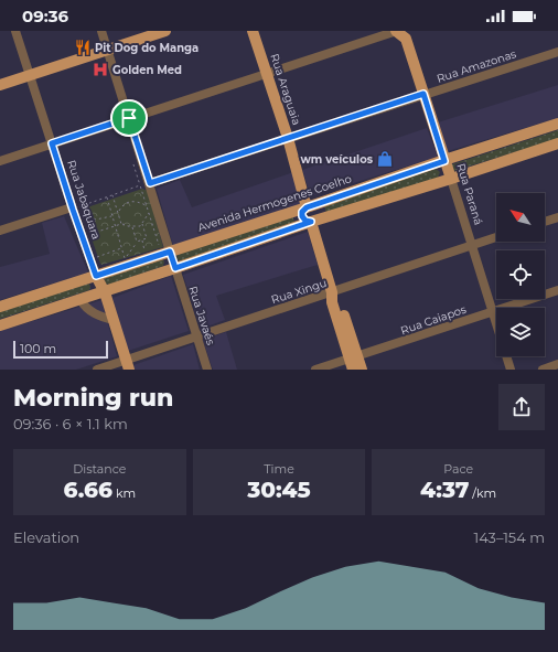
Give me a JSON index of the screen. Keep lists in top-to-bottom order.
{
  "streets": {
    "main road": ["Rua Araguaia", "Rua Paraná", "Avenida Hermogenes Coelho"],
    "street": [
      "Rua Amazonas",
      "Rua Jabaquara",
      "Rua Xingu",
      "Rua Javaés",
      "Rua Caiapos"
    ]
  },
  "crossings": [
    ["Rua Amazonas", "Rua Araguaia"],
    ["Rua Amazonas", "Rua Paraná"],
    ["Rua Araguaia", "Avenida Hermogenes Coelho"],
    ["Rua Paraná", "Avenida Hermogenes Coelho"],
    ["Rua Paraná", "Rua Xingu"],
    ["Rua Paraná", "Rua Caiapos"],
    ["Rua Jabaquara", "Avenida Hermogenes Coelho"],
    ["Rua Xingu", "Rua Javaés"]
  ],
  "places": {
    "restaurant": ["Pit Dog do Manga"],
    "hospital": ["Golden Med"],
    "shop": ["wm veículos"]
  },
  "scale_bar": "100 m",
  "north": "top left",
  "page": {
    "status": "09:36",
    "scale": "100 m",
    "heading": ["Morning run", "09:36 · 6 × 1.1 km"],
    "stats": [
      ["Distance", "6.66 km"],
      ["Time", "30:45"],
      ["Pace", "4:37 /km"]
    ],
    "chart": ["Elevation", "143–154 m"]
  }
}
